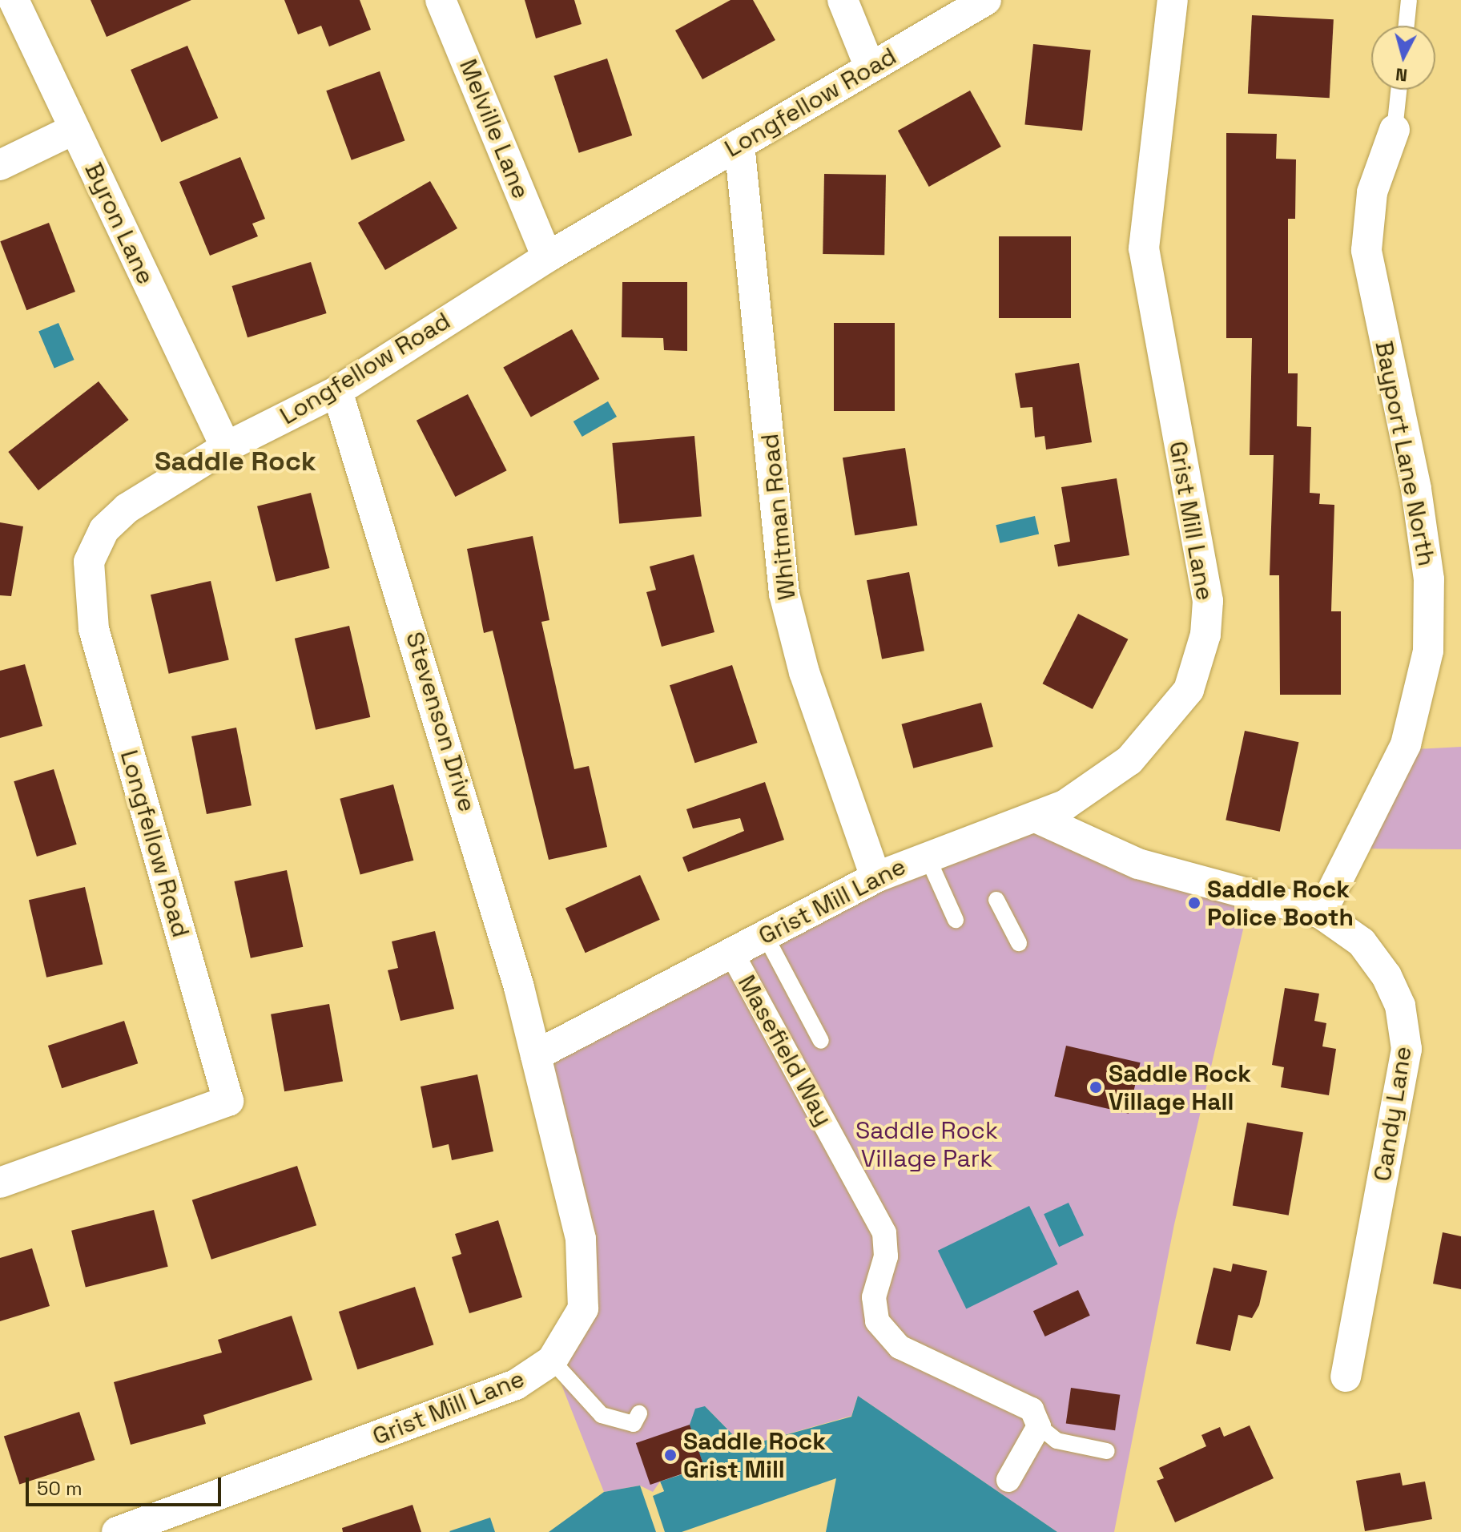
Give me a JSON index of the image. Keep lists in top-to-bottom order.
{
  "streets": {
    "street": [
      "Longfellow Road",
      "Melville Lane",
      "Byron Lane",
      "Bayport Lane North",
      "Whitman Road",
      "Grist Mill Lane",
      "Stevenson Drive",
      "Masefield Way",
      "Candy Lane"
    ]
  },
  "crossings": [
    ["Longfellow Road", "Melville Lane"],
    ["Longfellow Road", "Byron Lane"],
    ["Longfellow Road", "Whitman Road"],
    ["Longfellow Road", "Stevenson Drive"],
    ["Bayport Lane North", "Candy Lane"],
    ["Whitman Road", "Grist Mill Lane"],
    ["Grist Mill Lane", "Stevenson Drive"],
    ["Grist Mill Lane", "Masefield Way"],
    ["Grist Mill Lane", "Candy Lane"]
  ],
  "districts": ["Saddle Rock"],
  "parks": ["Saddle Rock Village Park"],
  "places": ["Saddle Rock Police Booth", "Saddle Rock Village Hall", "Saddle Rock Grist Mill"],
  "scale_bar": "50 m",
  "north": "bottom"
}
